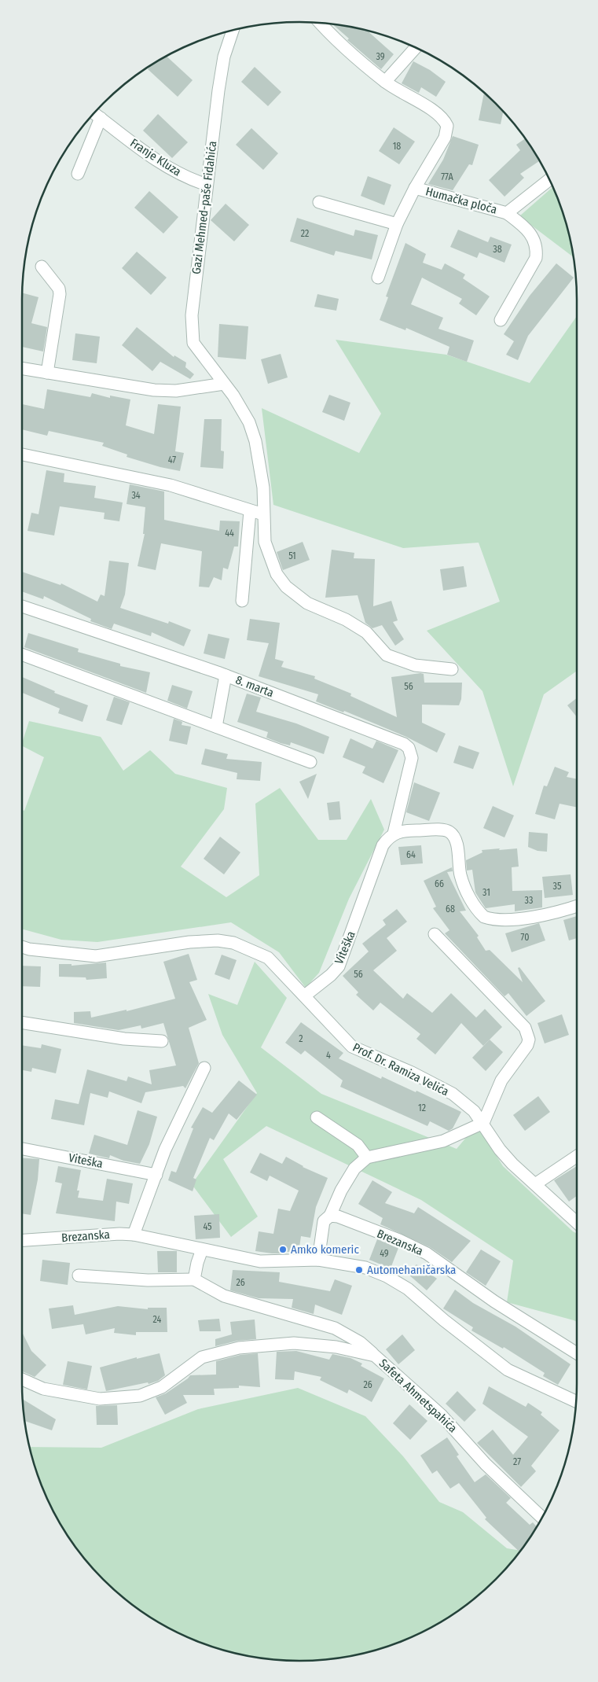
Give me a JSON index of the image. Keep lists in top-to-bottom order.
{
  "streets": {
    "street": [
      "Franje Kluza",
      "Humačka ploča",
      "Gazi Mehmed-paše Fidahića",
      "8. marta",
      "Viteška",
      "Prof. Dr. Ramiza Velića",
      "Brezanska",
      "Safeta Ahmetspahića"
    ]
  },
  "crossings": [
    ["Franje Kluza", "Gazi Mehmed-paše Fidahića"],
    ["8. marta", "Viteška"],
    ["Viteška", "Prof. Dr. Ramiza Velića"]
  ],
  "places": ["Amko komeric", "Automehaničarska"],
  "house_numbers": [
    "39",
    "18",
    "77A",
    "22",
    "38",
    "47",
    "34",
    "44",
    "51",
    "56",
    "64",
    "66",
    "35",
    "31",
    "33",
    "68",
    "70",
    "56",
    "2",
    "4",
    "12",
    "45",
    "49",
    "26",
    "24",
    "26",
    "27"
  ]
}
